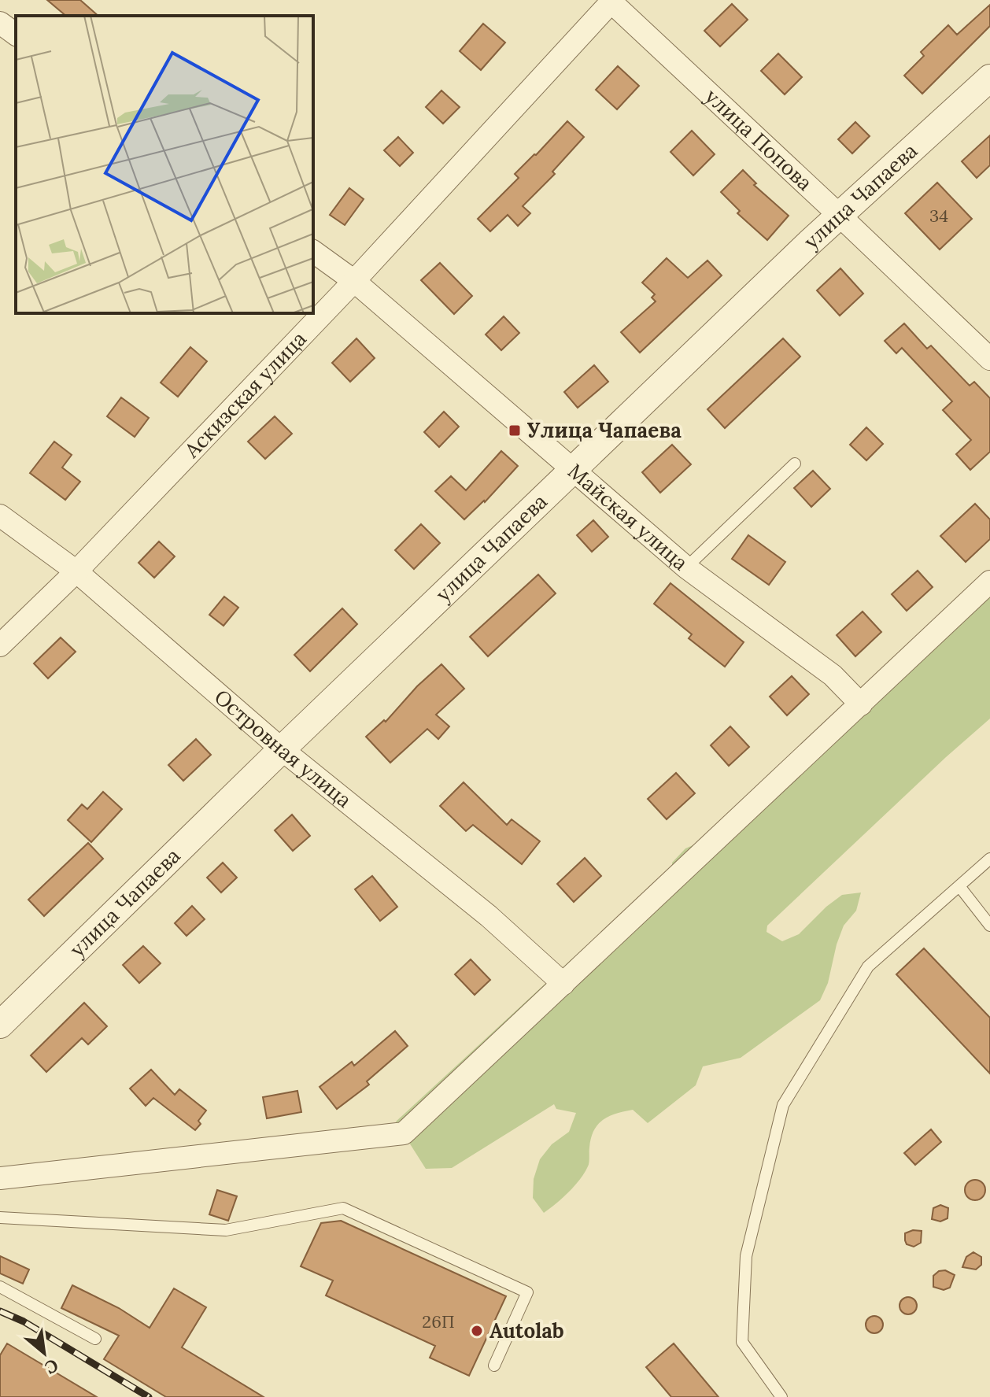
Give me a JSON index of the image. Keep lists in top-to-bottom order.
{
  "streets": {
    "street": [
      "улица Попова",
      "улица Чапаева",
      "Аскизская улица",
      "Майская улица",
      "Островная улица"
    ]
  },
  "crossings": [
    ["улица Попова", "улица Чапаева"],
    ["улица Попова", "Аскизская улица"],
    ["улица Чапаева", "Майская улица"],
    ["улица Чапаева", "Островная улица"],
    ["Аскизская улица", "Майская улица"],
    ["Аскизская улица", "Островная улица"]
  ],
  "places": {
    "transit": ["Улица Чапаева"],
    "other": ["Autolab"]
  },
  "house_numbers": ["34", "26П"],
  "north": "bottom right"
}
